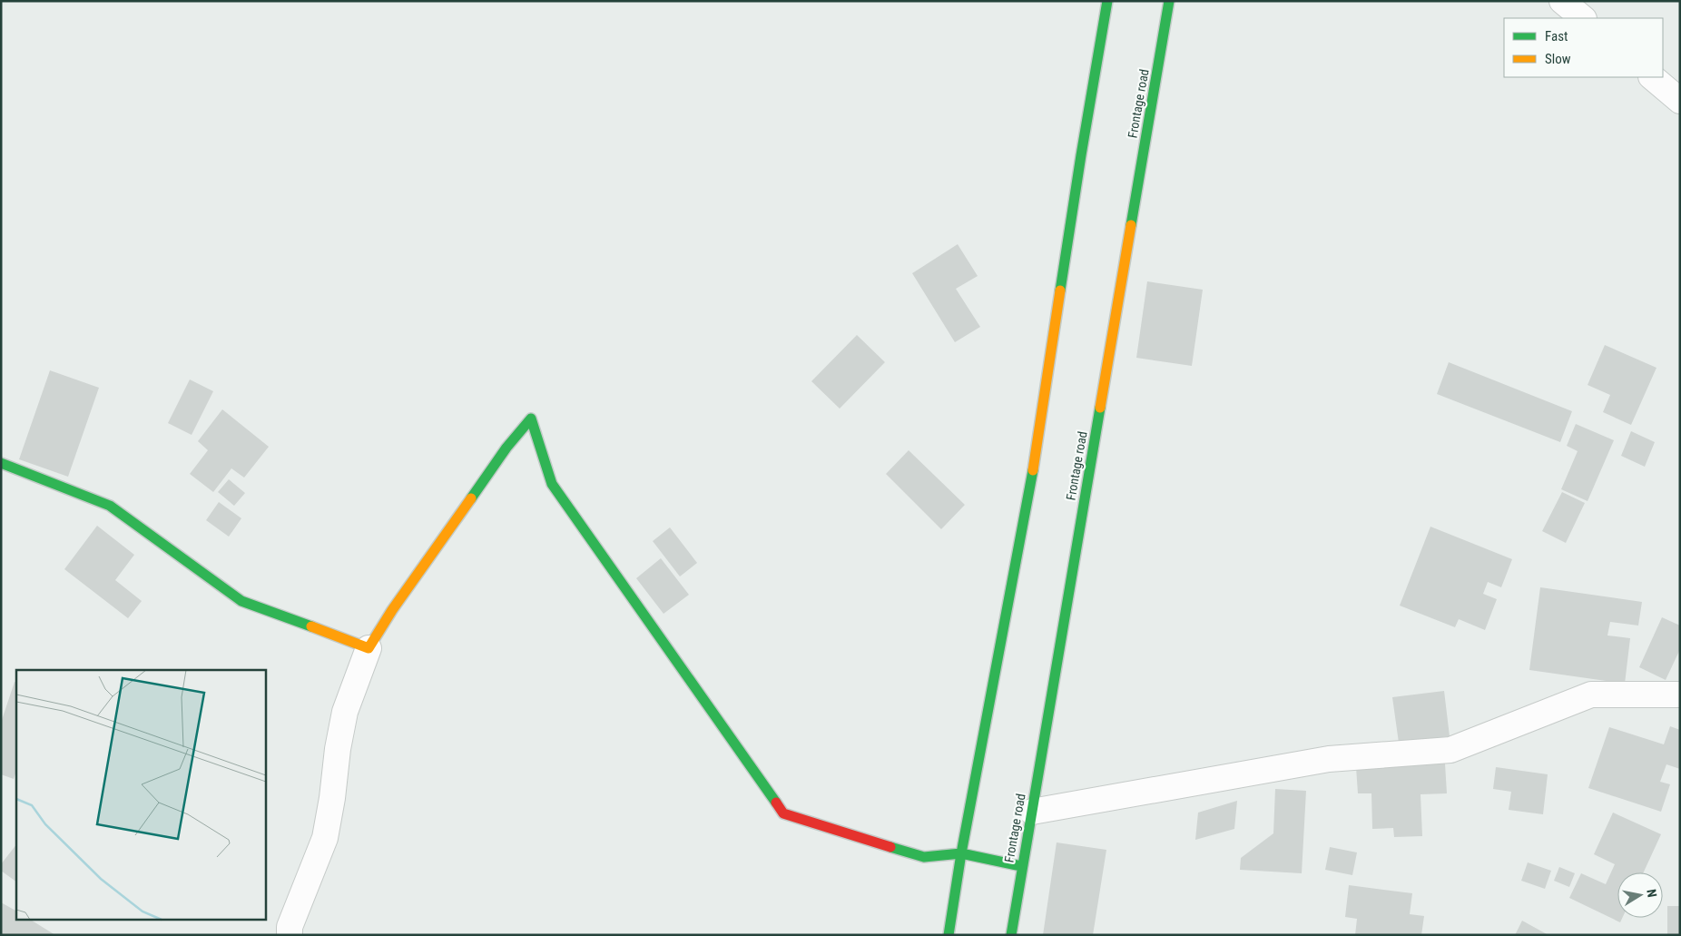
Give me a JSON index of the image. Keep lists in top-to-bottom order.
{
  "streets": {
    "main road": ["Frontage road"]
  },
  "legend": ["Fast", "Slow"],
  "north": "right"
}
